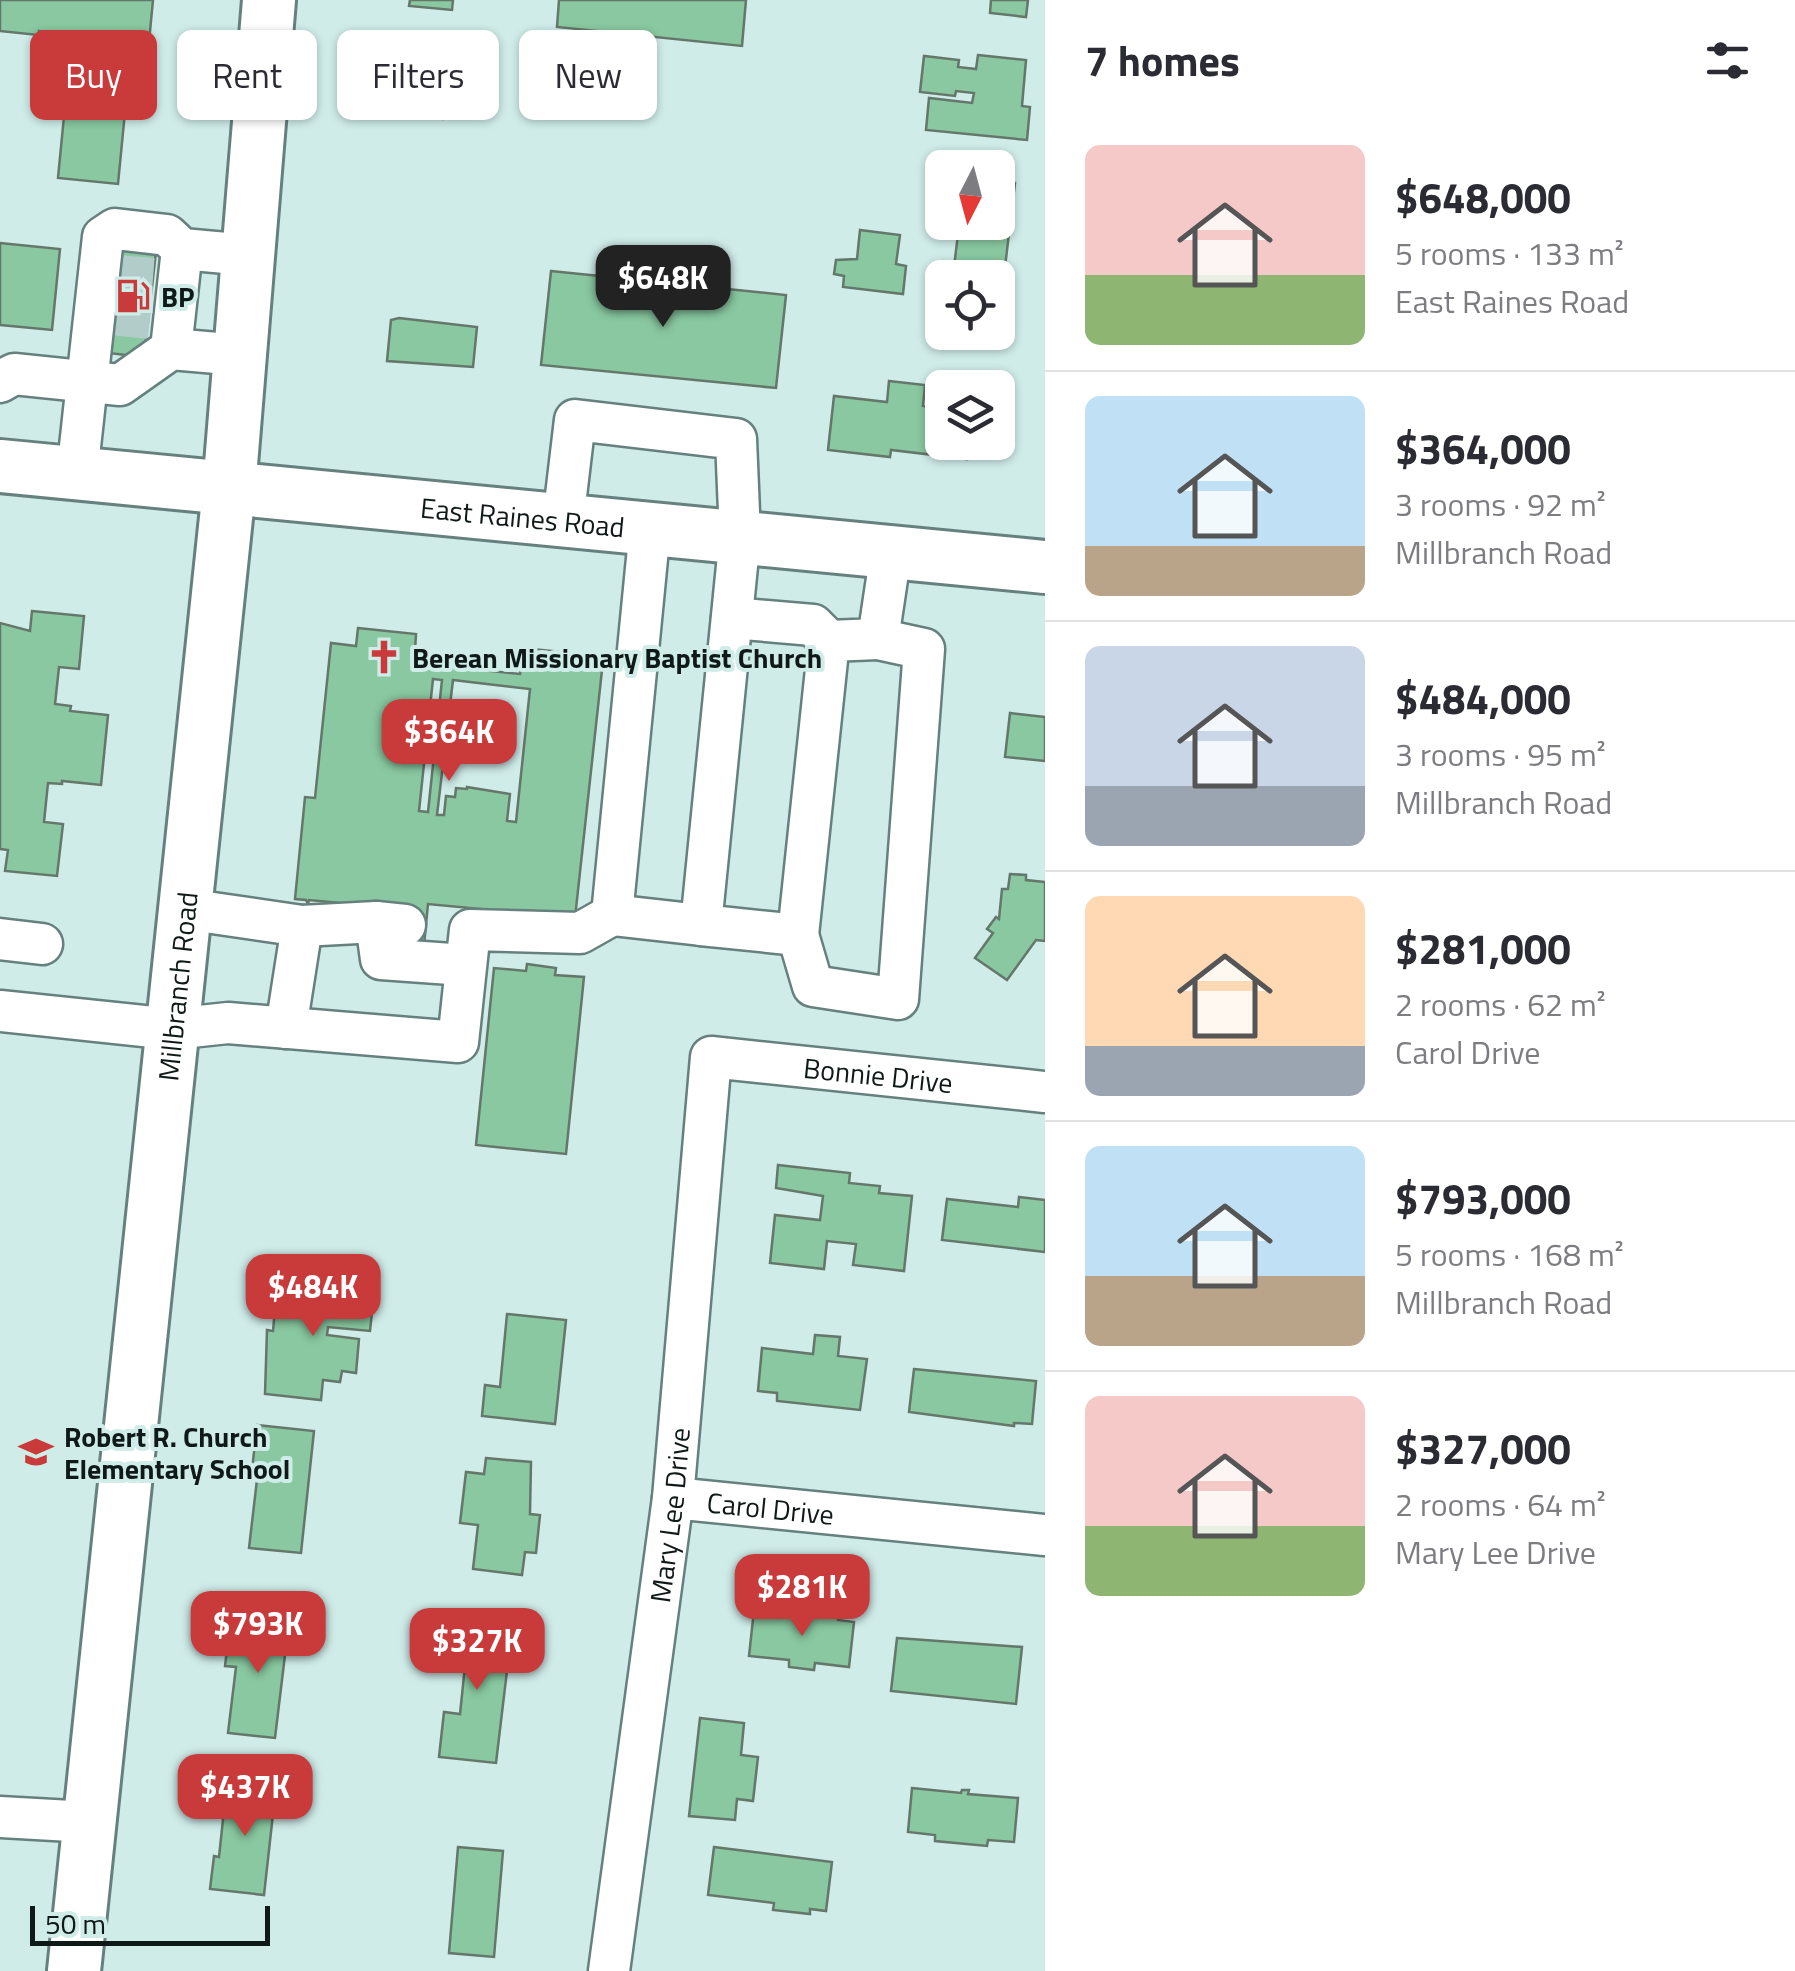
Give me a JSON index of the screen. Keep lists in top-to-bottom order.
{
  "streets": {
    "main road": ["East Raines Road", "Millbranch Road"],
    "street": ["Bonnie Drive", "Carol Drive", "Mary Lee Drive"]
  },
  "crossings": [
    ["East Raines Road", "Millbranch Road"],
    ["Bonnie Drive", "Mary Lee Drive"],
    ["Carol Drive", "Mary Lee Drive"]
  ],
  "places": {
    "fuel station": ["BP"],
    "church": ["Berean Missionary Baptist Church"],
    "school or university": ["Robert R. Church Elementary School"]
  },
  "scale_bar": "50 m",
  "north": "bottom",
  "page": {
    "heading": "7 homes",
    "chip": [
      "Buy",
      "Rent",
      "Filters",
      "New"
    ],
    "list": [
      {
        "name": "$648,000",
        "note": "5 rooms · 133 m² · East Raines Road"
      },
      {
        "name": "$364,000",
        "note": "3 rooms · 92 m² · Millbranch Road"
      },
      {
        "name": "$484,000",
        "note": "3 rooms · 95 m² · Millbranch Road"
      },
      {
        "name": "$281,000",
        "note": "2 rooms · 62 m² · Carol Drive"
      },
      {
        "name": "$793,000",
        "note": "5 rooms · 168 m² · Millbranch Road"
      },
      {
        "name": "$327,000",
        "note": "2 rooms · 64 m² · Mary Lee Drive"
      }
    ],
    "price": [
      "$648K",
      "$364K",
      "$484K",
      "$281K",
      "$793K",
      "$327K",
      "$437K"
    ],
    "scale": "50 m"
  }
}
